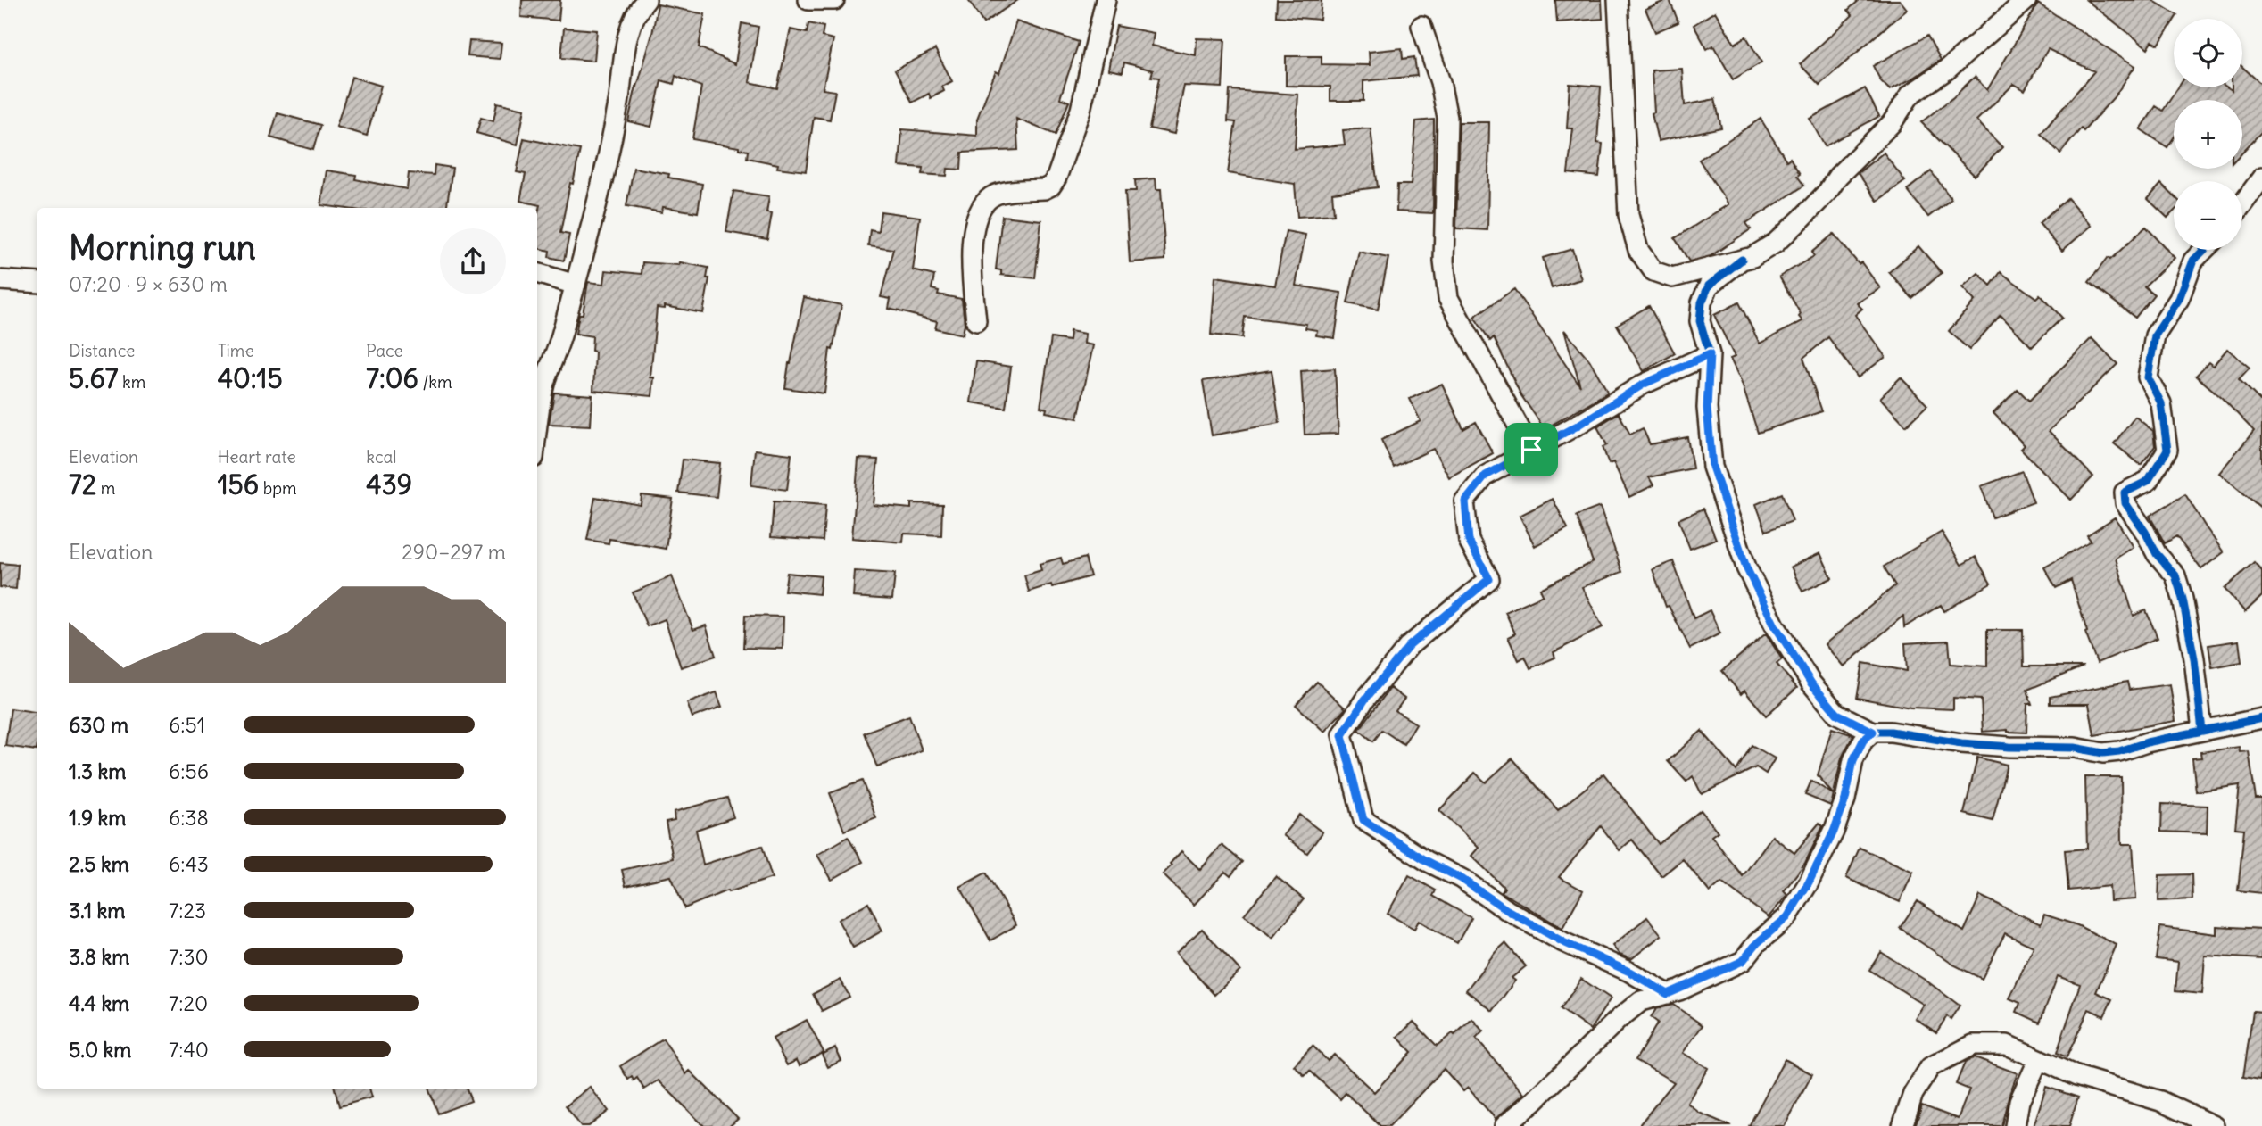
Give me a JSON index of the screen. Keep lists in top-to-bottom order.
{
  "page": {
    "map_buttons": ["+", "−"],
    "heading": ["Morning run", "07:20 · 9 × 630 m"],
    "stats": [
      ["Distance", "5.67 km"],
      ["Time", "40:15"],
      ["Pace", "7:06 /km"],
      ["Elevation", "72 m"],
      ["Heart rate", "156 bpm"],
      ["kcal", "439"]
    ],
    "chart": ["Elevation", "290–297 m"],
    "list": [
      {
        "name": "630 m",
        "note": "6:51"
      },
      {
        "name": "1.3 km",
        "note": "6:56"
      },
      {
        "name": "1.9 km",
        "note": "6:38"
      },
      {
        "name": "2.5 km",
        "note": "6:43"
      },
      {
        "name": "3.1 km",
        "note": "7:23"
      },
      {
        "name": "3.8 km",
        "note": "7:30"
      },
      {
        "name": "4.4 km",
        "note": "7:20"
      },
      {
        "name": "5.0 km",
        "note": "7:40"
      }
    ]
  }
}
